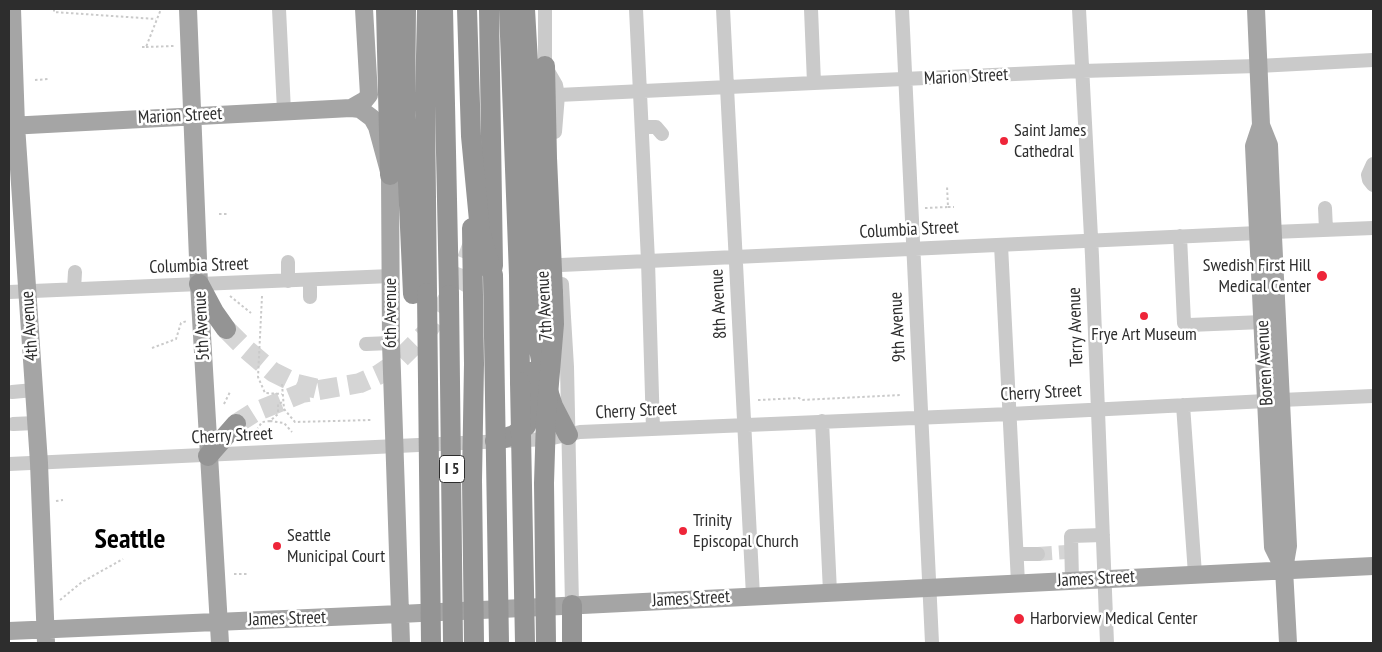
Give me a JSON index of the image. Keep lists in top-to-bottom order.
{
  "streets": {
    "highway": ["I 5"],
    "main road": [
      "Marion Street",
      "6th Avenue",
      "4th Avenue",
      "5th Avenue",
      "Boren Avenue",
      "James Street"
    ],
    "street": [
      "Columbia Street",
      "8th Avenue",
      "7th Avenue",
      "9th Avenue",
      "Terry Avenue",
      "Cherry Street"
    ]
  },
  "crossings": [
    ["Marion Street", "8th Avenue"],
    ["Marion Street", "7th Avenue"],
    ["Marion Street", "6th Avenue"],
    ["Marion Street", "4th Avenue"],
    ["Marion Street", "5th Avenue"],
    ["Marion Street", "9th Avenue"],
    ["Marion Street", "Terry Avenue"],
    ["Marion Street", "Boren Avenue"],
    ["Columbia Street", "8th Avenue"],
    ["Columbia Street", "7th Avenue"],
    ["Columbia Street", "6th Avenue"],
    ["Columbia Street", "4th Avenue"],
    ["Columbia Street", "5th Avenue"],
    ["Columbia Street", "9th Avenue"],
    ["Columbia Street", "Terry Avenue"],
    ["Columbia Street", "Boren Avenue"],
    ["8th Avenue", "Cherry Street"],
    ["8th Avenue", "James Street"],
    ["7th Avenue", "Cherry Street"],
    ["7th Avenue", "James Street"],
    ["6th Avenue", "Cherry Street"],
    ["6th Avenue", "James Street"],
    ["4th Avenue", "Cherry Street"],
    ["4th Avenue", "James Street"],
    ["5th Avenue", "Cherry Street"],
    ["5th Avenue", "James Street"],
    ["9th Avenue", "Cherry Street"],
    ["9th Avenue", "James Street"],
    ["Terry Avenue", "Cherry Street"],
    ["Terry Avenue", "James Street"],
    ["Boren Avenue", "Cherry Street"],
    ["Boren Avenue", "James Street"]
  ],
  "districts": ["Seattle"],
  "places": [
    "Saint James Cathedral",
    "Swedish First Hill Medical Center",
    "Frye Art Museum",
    "Trinity Episcopal Church",
    "Seattle Municipal Court",
    "Harborview Medical Center"
  ]
}
